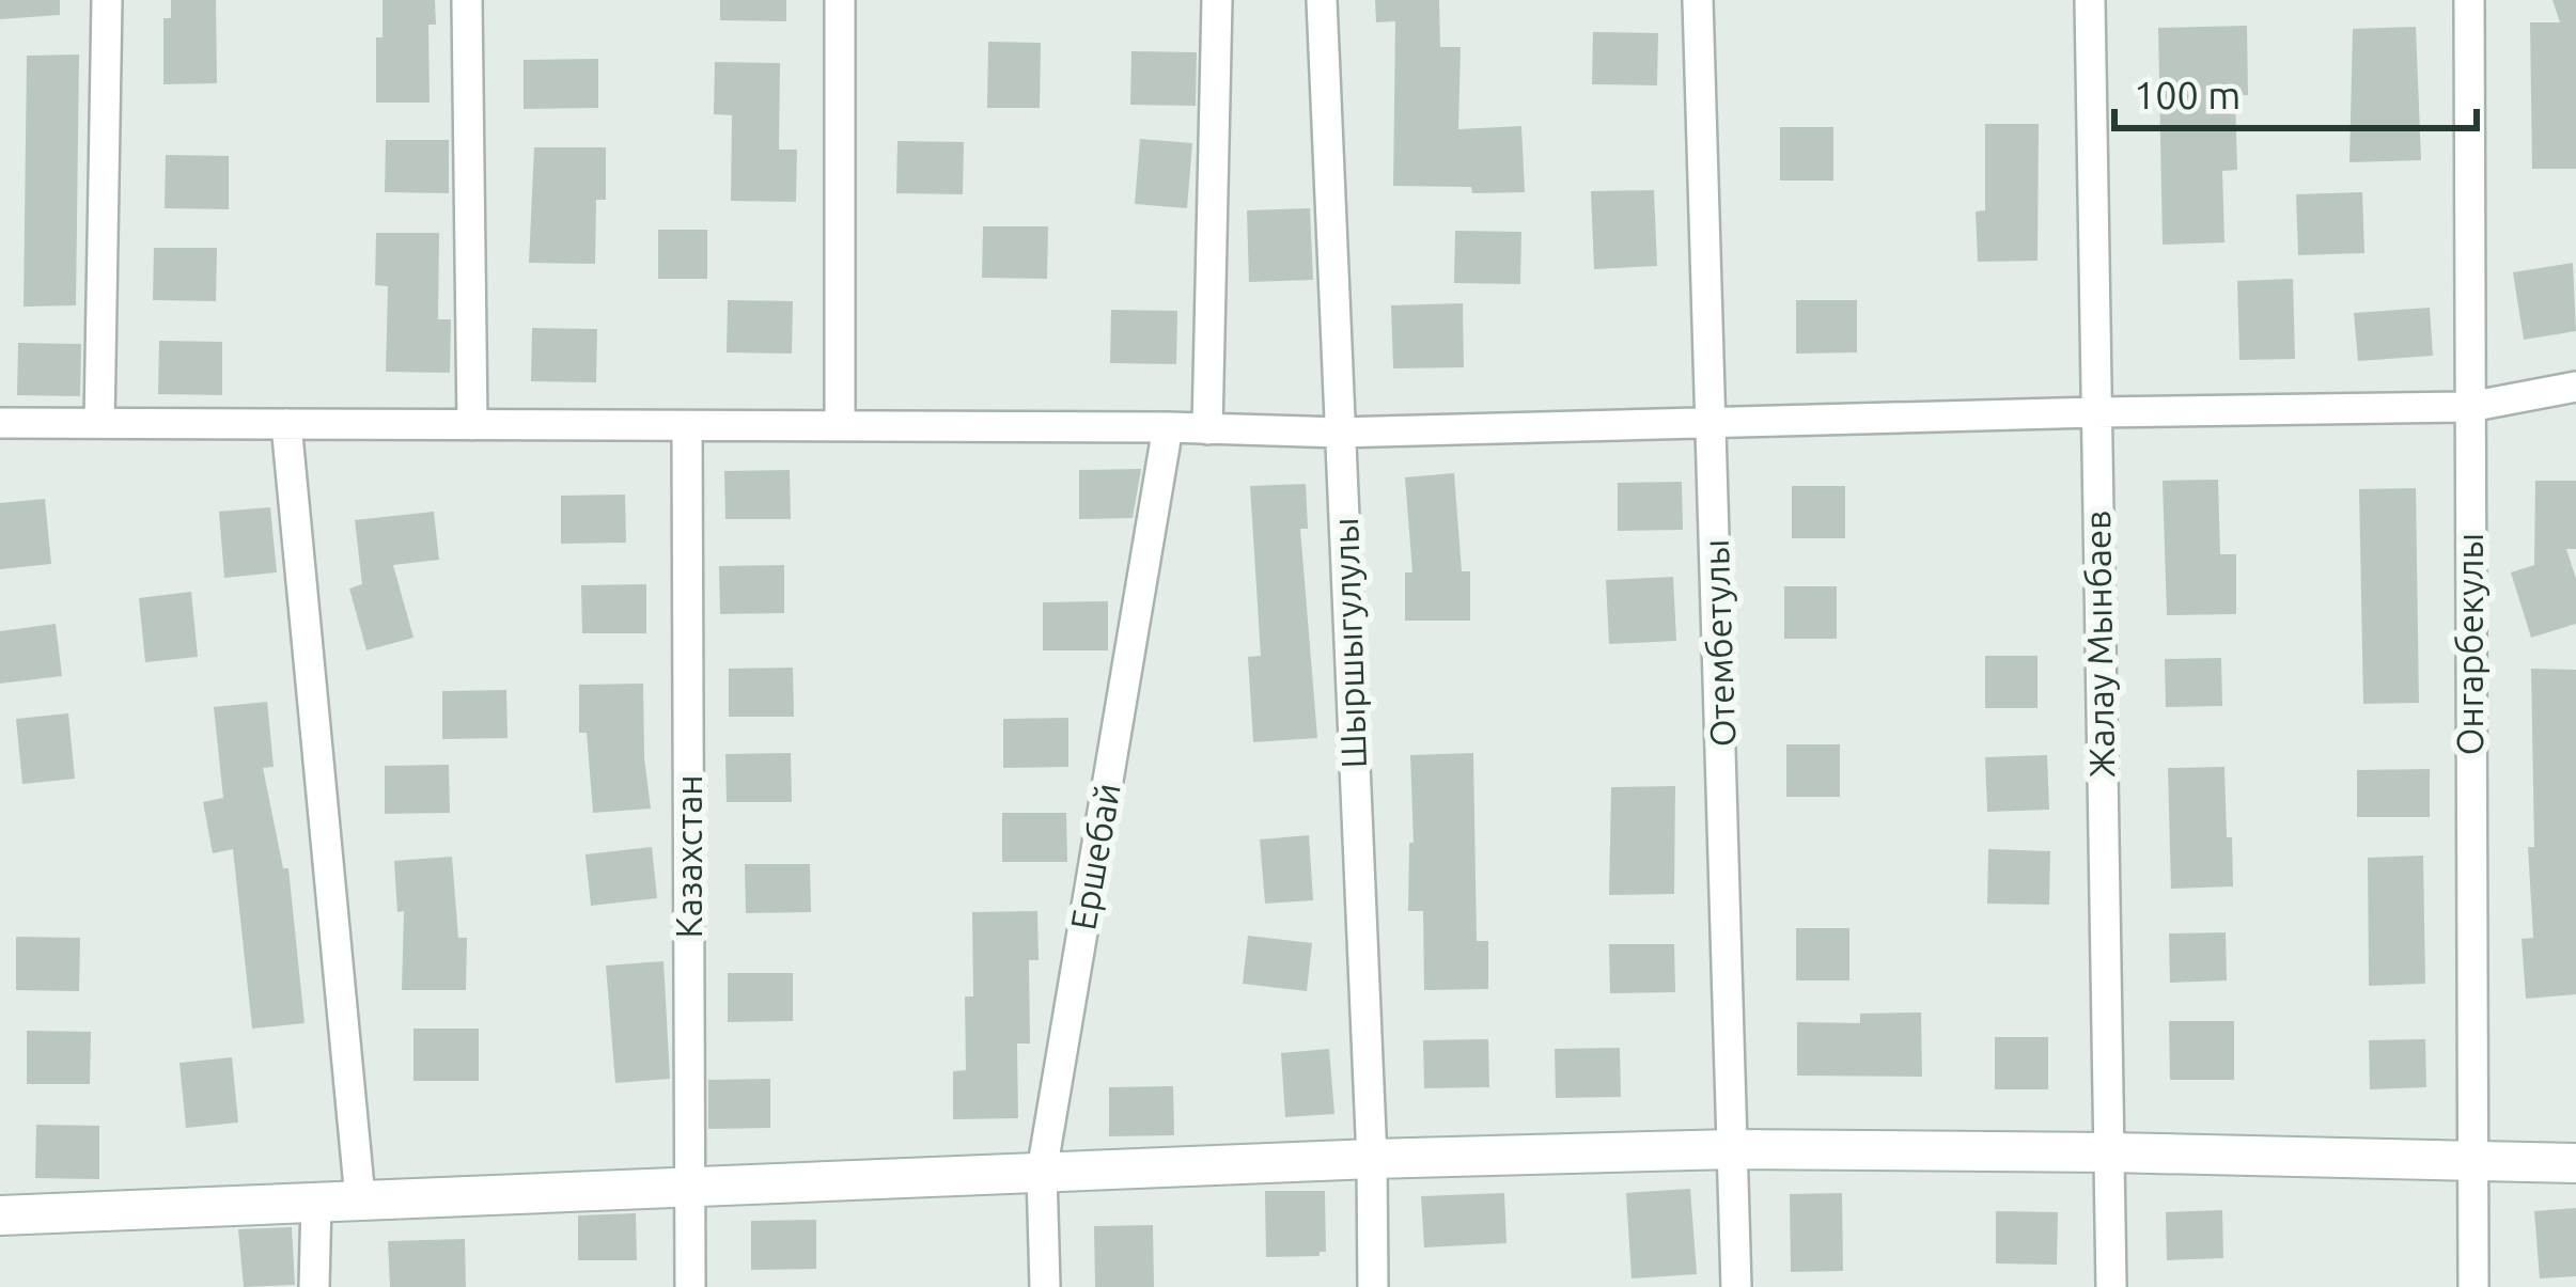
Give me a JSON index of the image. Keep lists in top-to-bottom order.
{
  "streets": {
    "street": [
      "Шыршыгулулы",
      "Отембетулы",
      "Жалау Мынбаев",
      "Онгарбекулы",
      "Казахстан",
      "Ершебай"
    ]
  },
  "scale_bar": "100 m"
}
